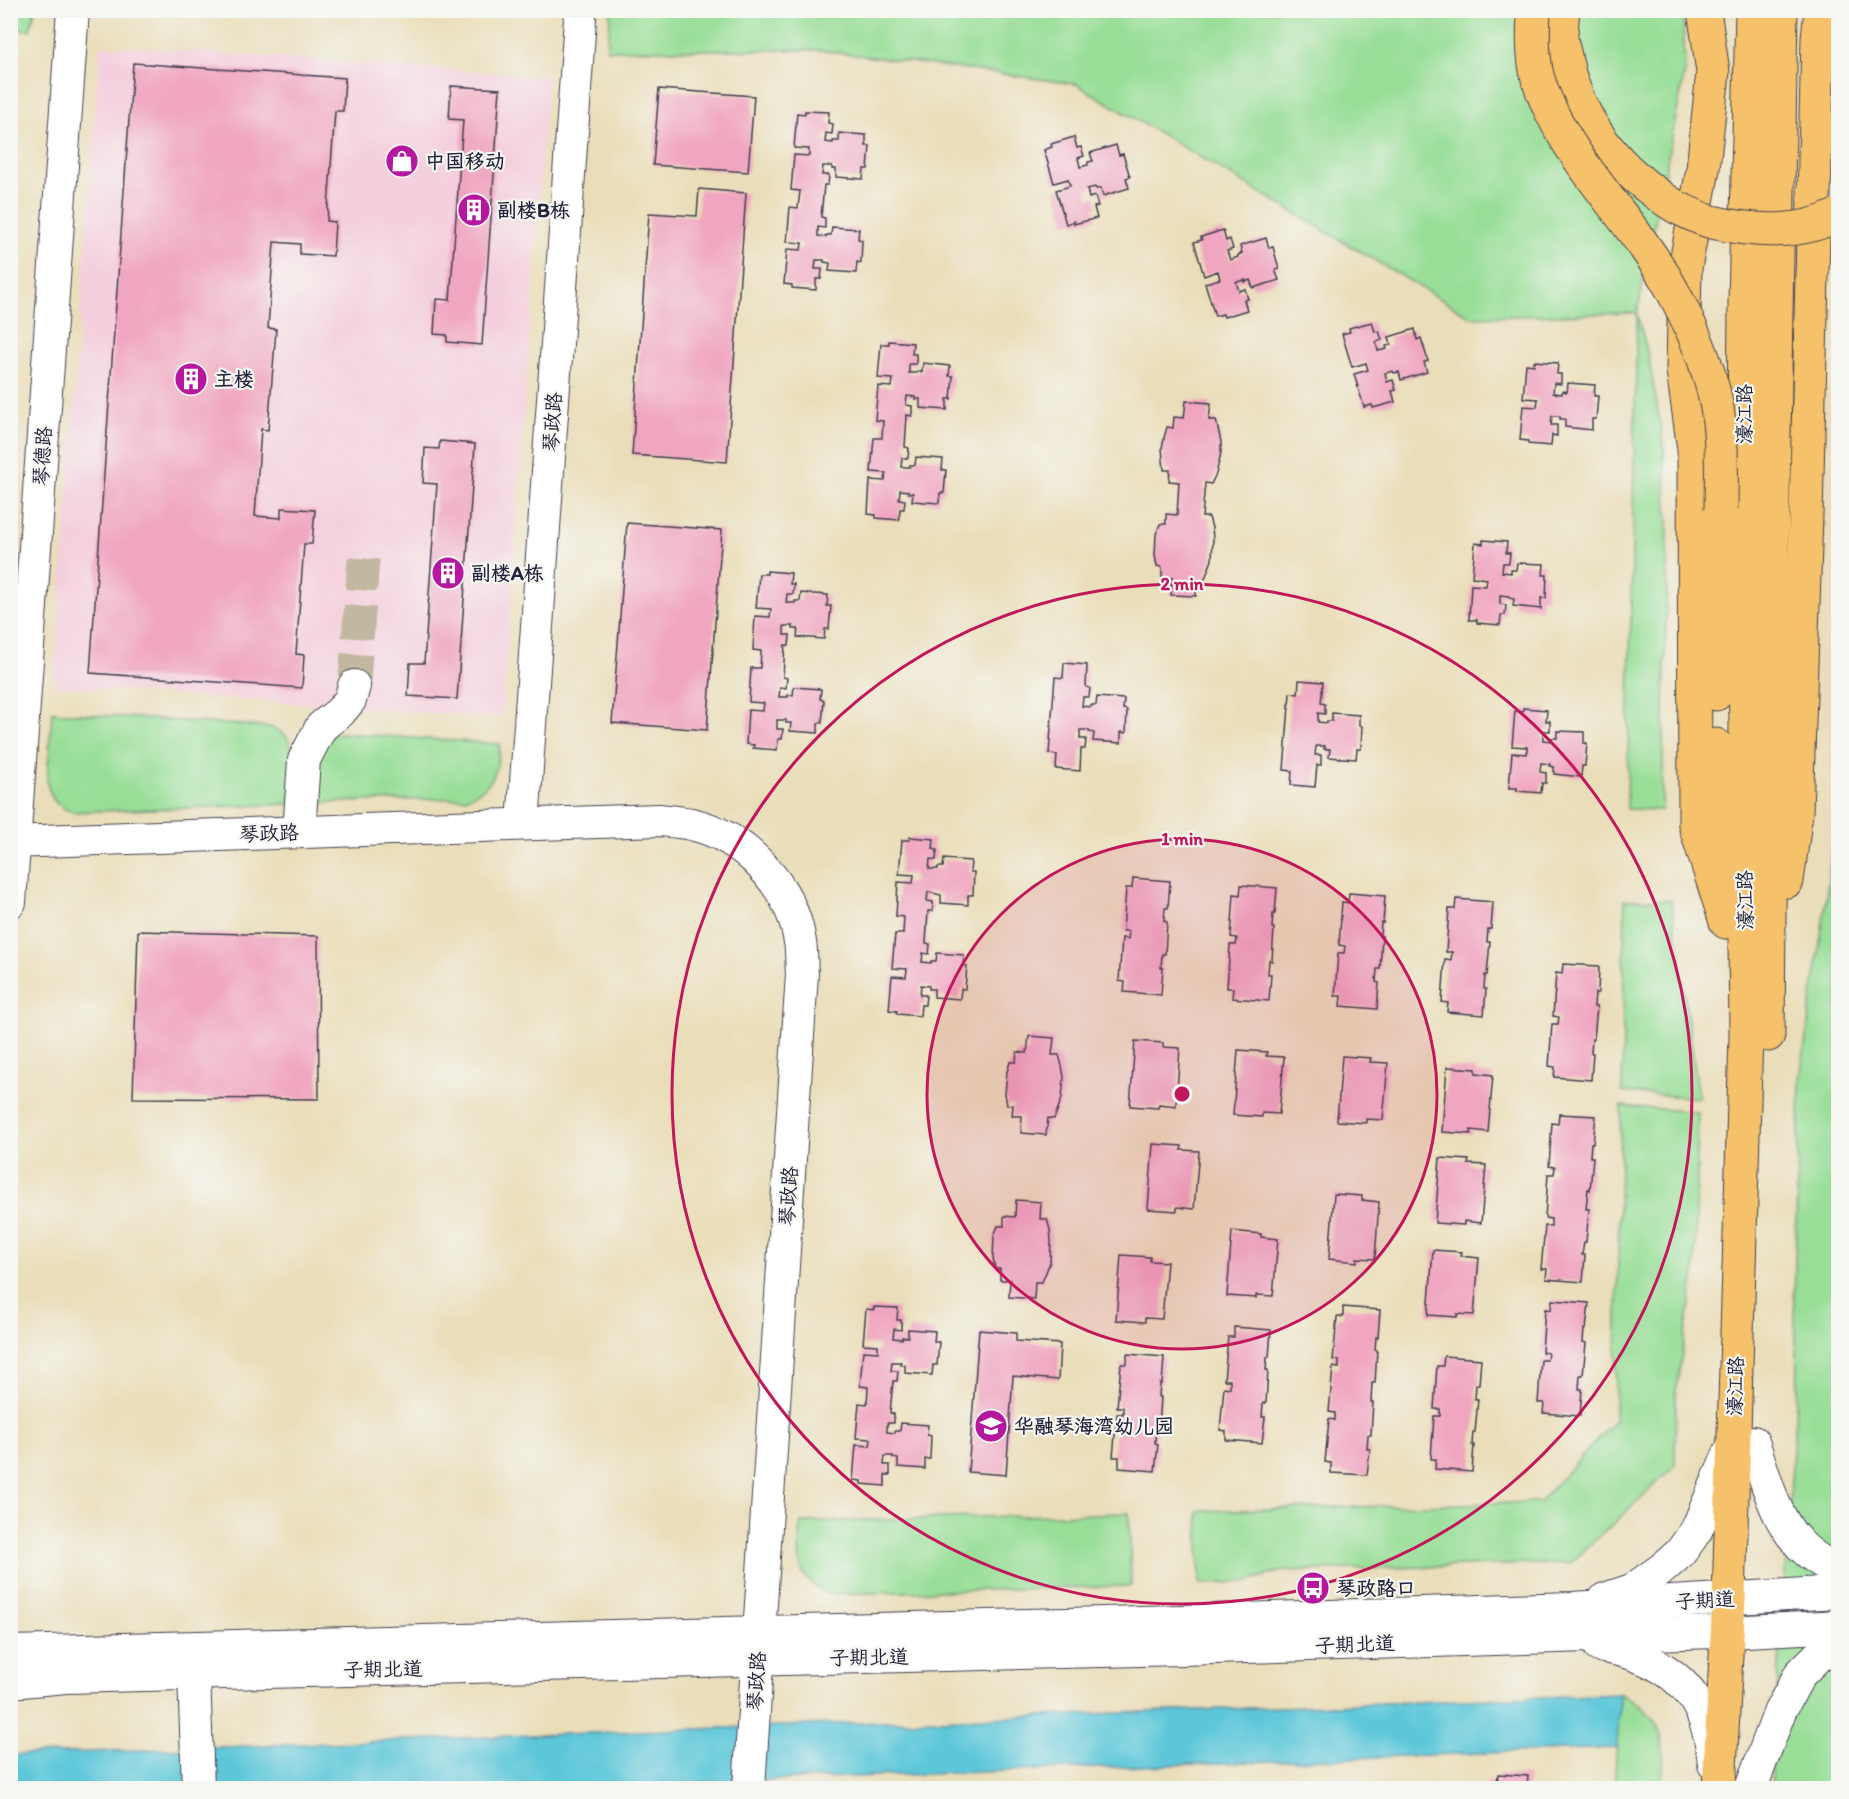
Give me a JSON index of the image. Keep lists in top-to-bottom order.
{
  "streets": {
    "main road": ["濠江路"],
    "street": [
      "琴政路",
      "琴德路",
      "子期道",
      "子期北道"
    ]
  },
  "crossings": [
    ["濠江路", "子期道"],
    ["濠江路", "子期北道"],
    ["琴政路", "琴德路"],
    ["琴政路", "子期北道"],
    ["子期道", "子期北道"]
  ],
  "places": {
    "shop": ["中国移动"],
    "building": ["副楼B栋", "主楼", "副楼A栋"],
    "school or university": ["华融琴海湾幼儿园"],
    "bus stop": ["琴政路口"]
  },
  "rings": ["2 min", "1 min"]
}
